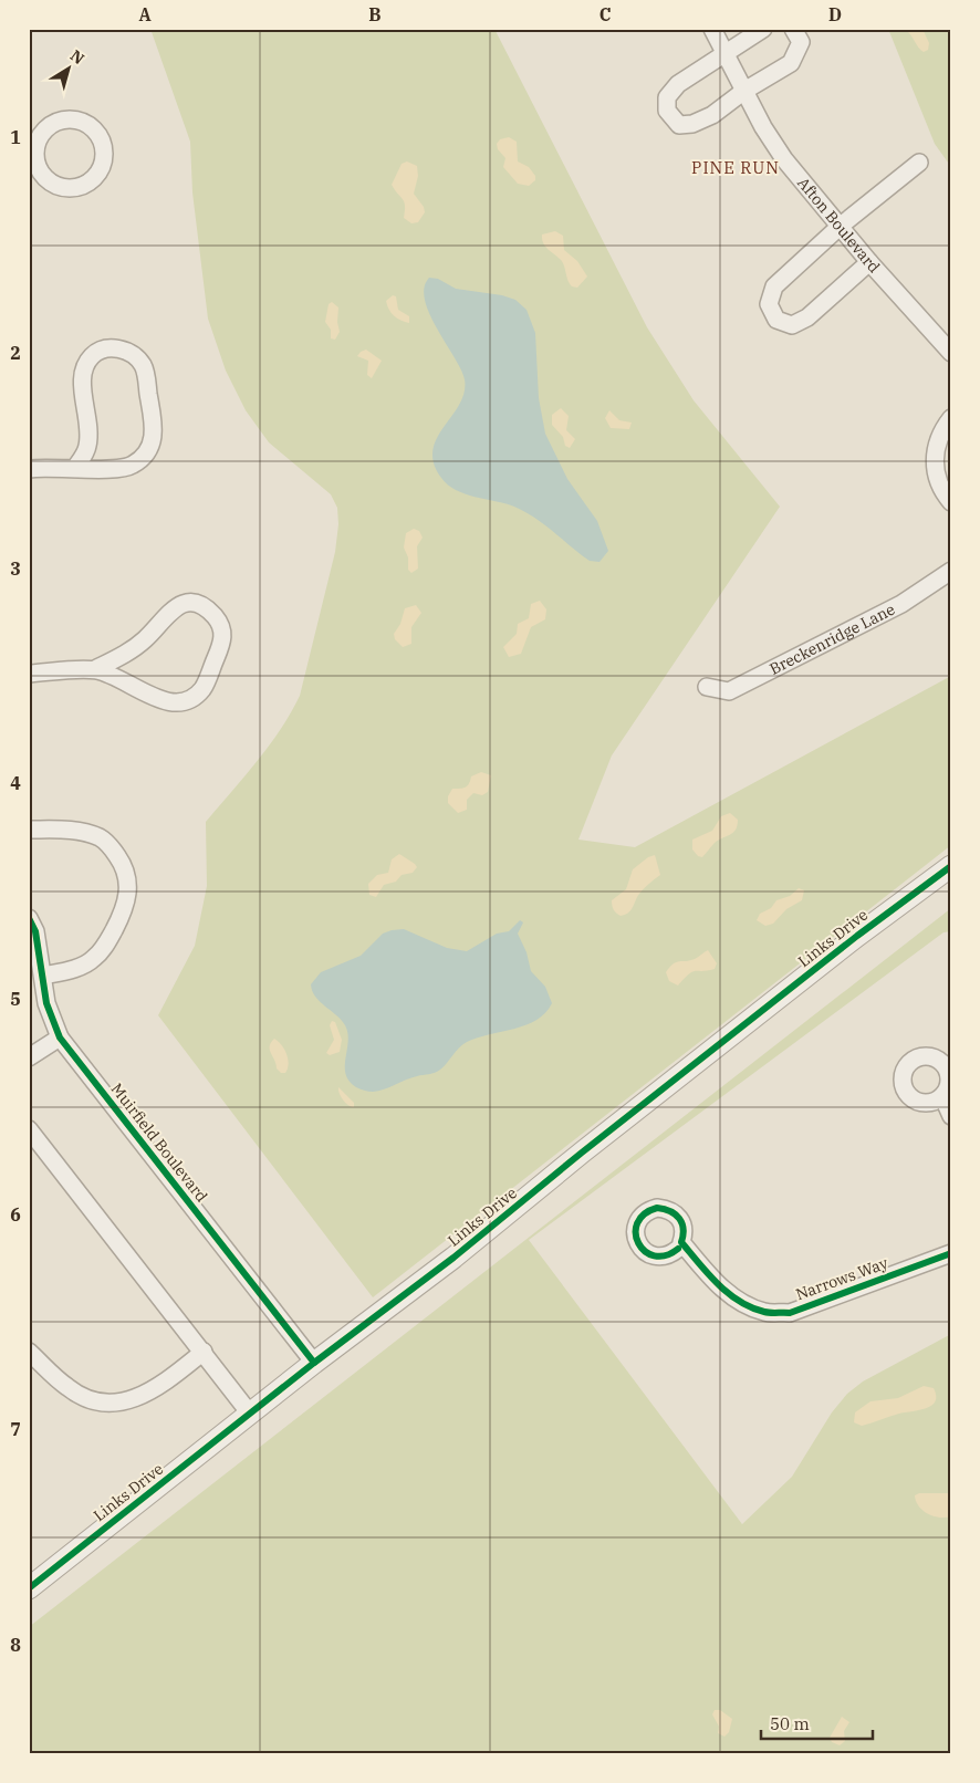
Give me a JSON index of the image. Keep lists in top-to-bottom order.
{
  "streets": {
    "street": [
      "Afton Boulevard",
      "Breckenridge Lane",
      "Links Drive",
      "Muirfield Boulevard",
      "Narrows Way"
    ]
  },
  "crossings": [
    ["Links Drive", "Muirfield Boulevard"]
  ],
  "districts": ["PINE RUN"],
  "scale_bar": "50 m",
  "north": "top right",
  "grid": {
    "columns": [
      "A",
      "B",
      "C",
      "D"
    ],
    "rows": [
      "1",
      "2",
      "3",
      "4",
      "5",
      "6",
      "7",
      "8"
    ]
  }
}
